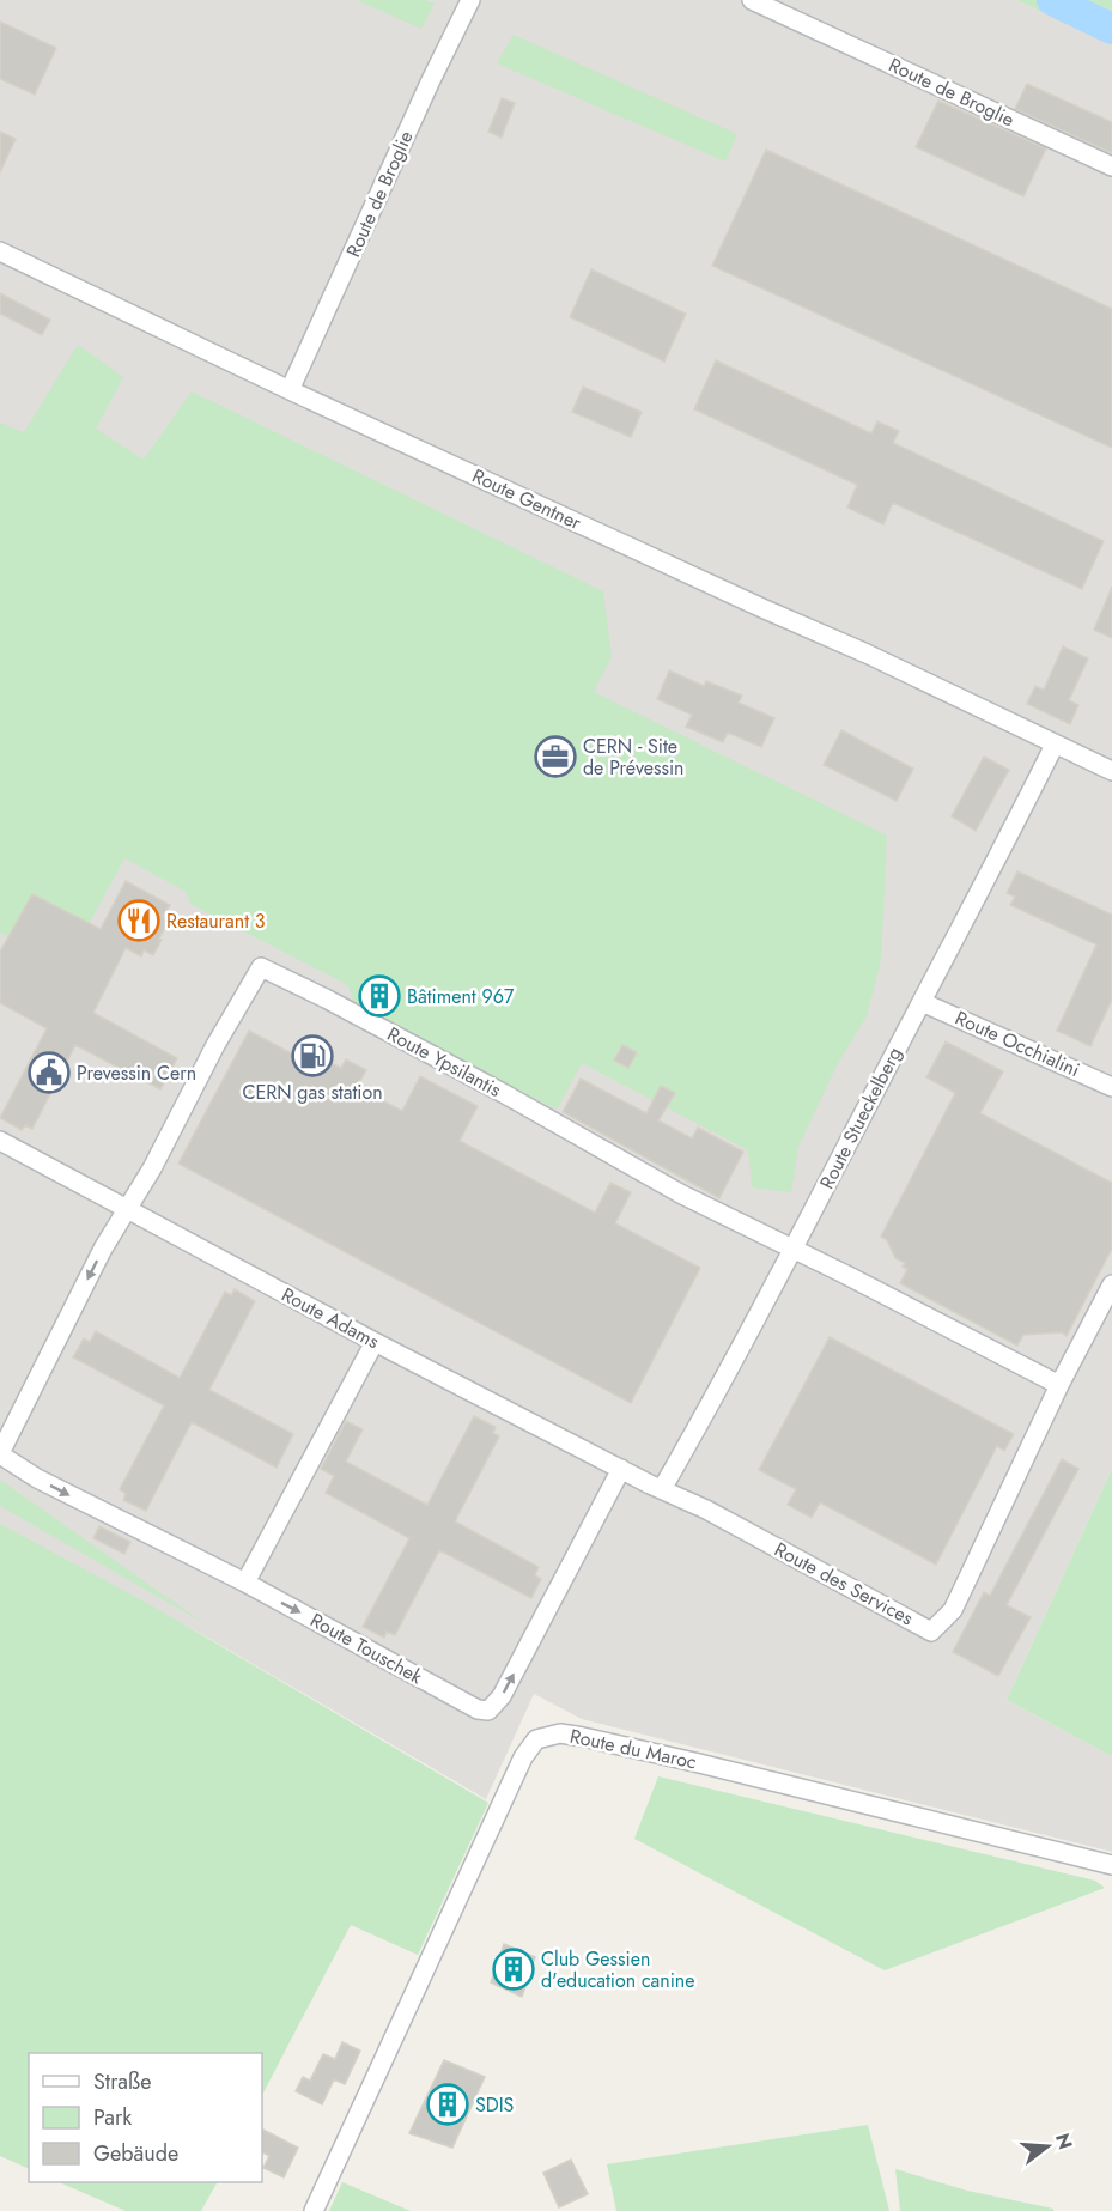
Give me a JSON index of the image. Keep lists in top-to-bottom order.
{
  "streets": {
    "street": [
      "Route de Broglie",
      "Route Gentner",
      "Route Occhialini",
      "Route Ypsilantis",
      "Route Stueckelberg",
      "Route Adams",
      "Route des Services",
      "Route Touschek",
      "Route du Maroc"
    ]
  },
  "crossings": [
    ["Route de Broglie", "Route Gentner"],
    ["Route Gentner", "Route Stueckelberg"],
    ["Route Occhialini", "Route Stueckelberg"],
    ["Route Ypsilantis", "Route Stueckelberg"],
    ["Route Ypsilantis", "Route Adams"],
    ["Route Ypsilantis", "Route Touschek"],
    ["Route Stueckelberg", "Route Adams"],
    ["Route Stueckelberg", "Route des Services"],
    ["Route Adams", "Route des Services"],
    ["Route Adams", "Route Touschek"]
  ],
  "places": {
    "office": ["CERN - Site de Prévessin"],
    "restaurant": ["Restaurant 3"],
    "building": ["Bâtiment 967", "Club Gessien d'education canine", "SDIS"],
    "fuel station": ["CERN gas station"],
    "public building": ["Prevessin Cern"]
  },
  "legend": ["Straße", "Park", "Gebäude"],
  "north": "right"
}
